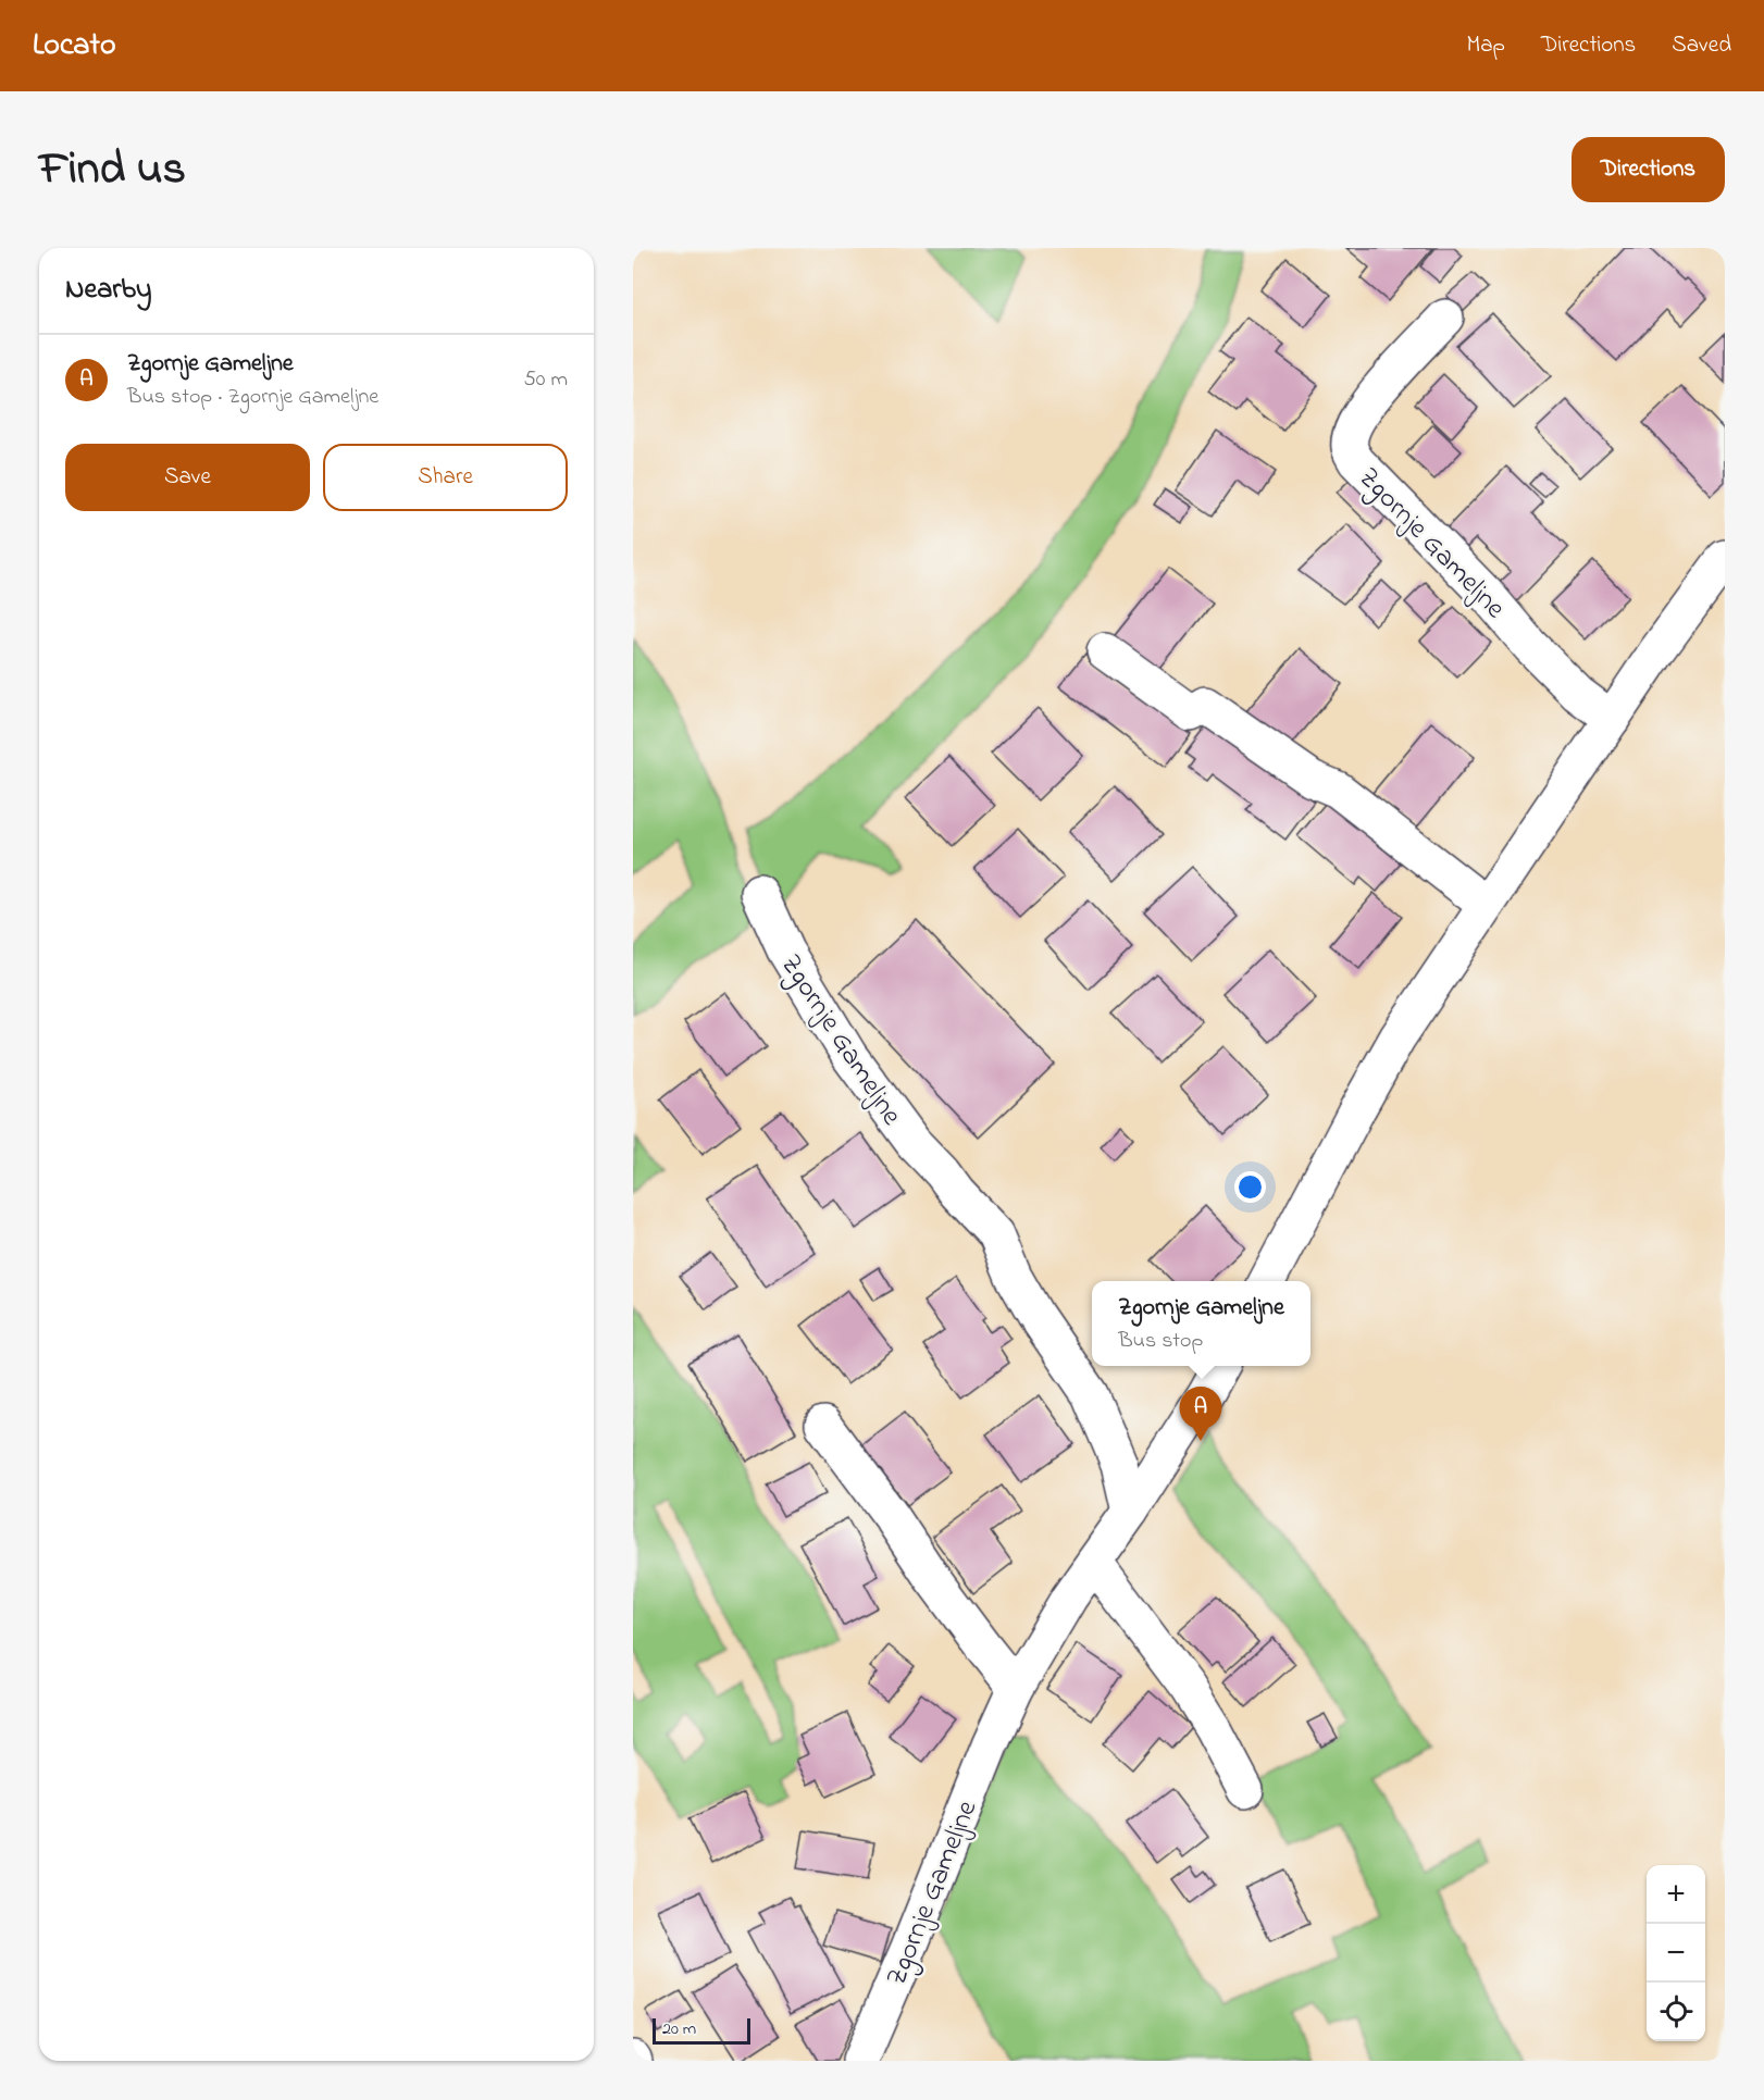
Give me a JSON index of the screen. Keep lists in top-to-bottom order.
{
  "streets": {
    "street": ["Zgornje Gameljne"]
  },
  "scale_bar": "20 m",
  "page": {
    "header": "Locato",
    "nav": ["Map", "Directions", "Saved"],
    "title": "Find us",
    "buttons": [
      "Directions",
      ["Save", "Share"]
    ],
    "heading": "Nearby",
    "list": [
      {
        "mark": "A",
        "name": "Zgornje Gameljne",
        "note": "Bus stop · Zgornje Gameljne",
        "value": "50 m"
      }
    ],
    "popup": ["Zgornje Gameljne", "Bus stop"],
    "pins": "A",
    "map_buttons": ["+", "−"],
    "scale": "20 m"
  }
}
